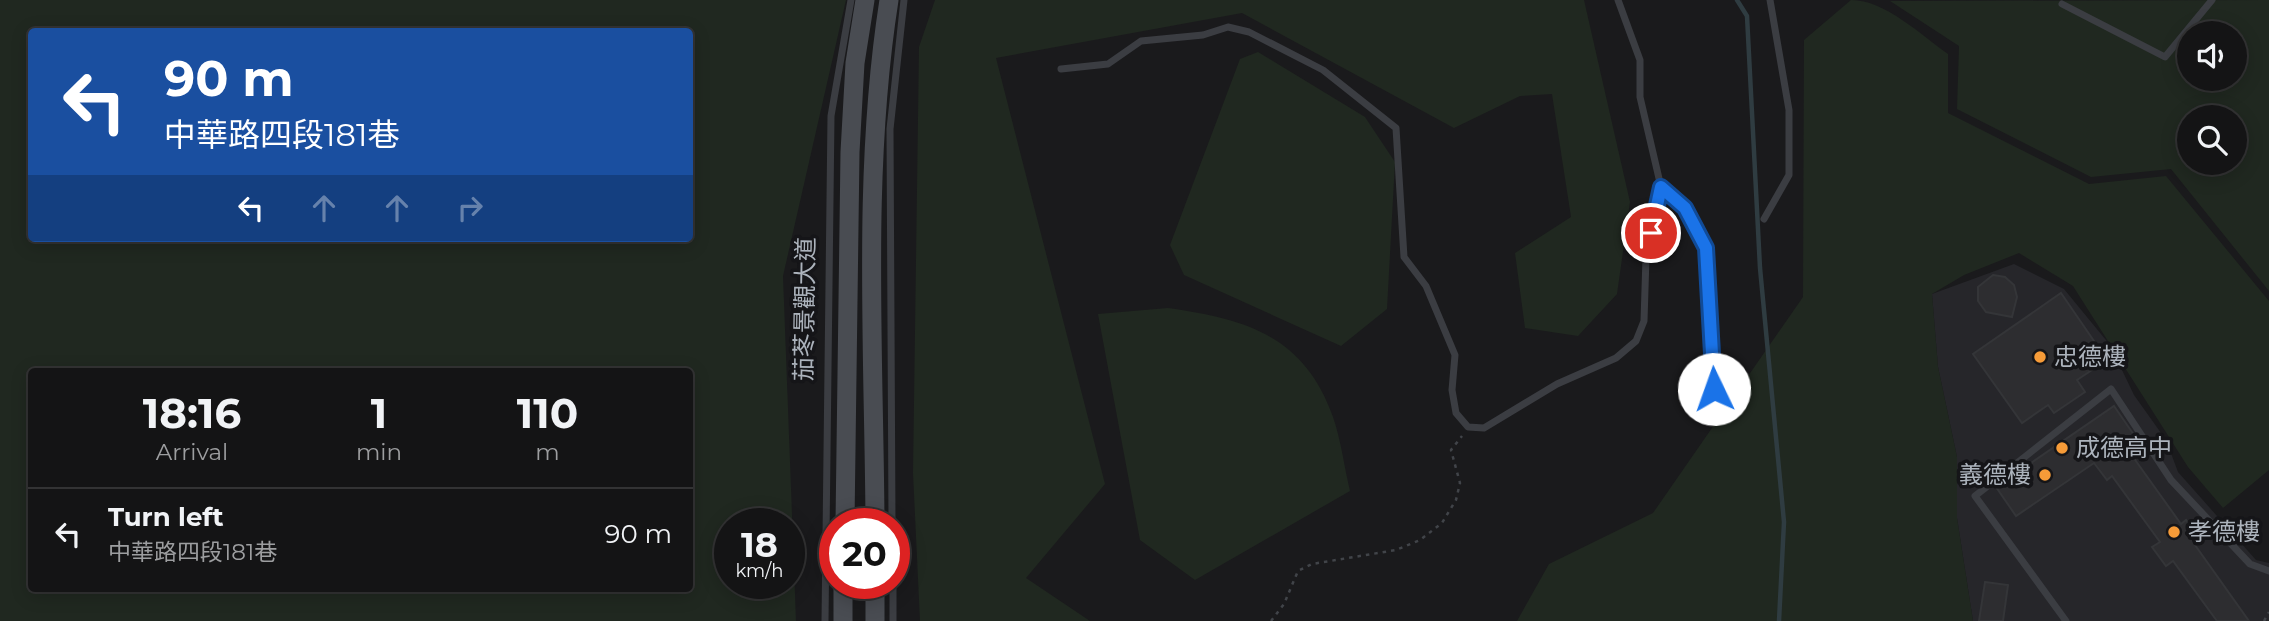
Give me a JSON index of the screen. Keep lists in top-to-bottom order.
{
  "streets": {
    "street": ["茄苳景觀大道"]
  },
  "places": [
    "忠德樓",
    "成德高中",
    "義德樓",
    "孝德樓"
  ],
  "page": {
    "turn": ["90 m", "中華路四段181巷"],
    "eta": [
      "18:16",
      "Arrival",
      "1",
      "min",
      "110",
      "m"
    ],
    "list": [
      {
        "name": "Turn left",
        "note": "中華路四段181巷",
        "value": "90 m"
      }
    ],
    "speed": "18 km/h",
    "limit": "20"
  }
}
